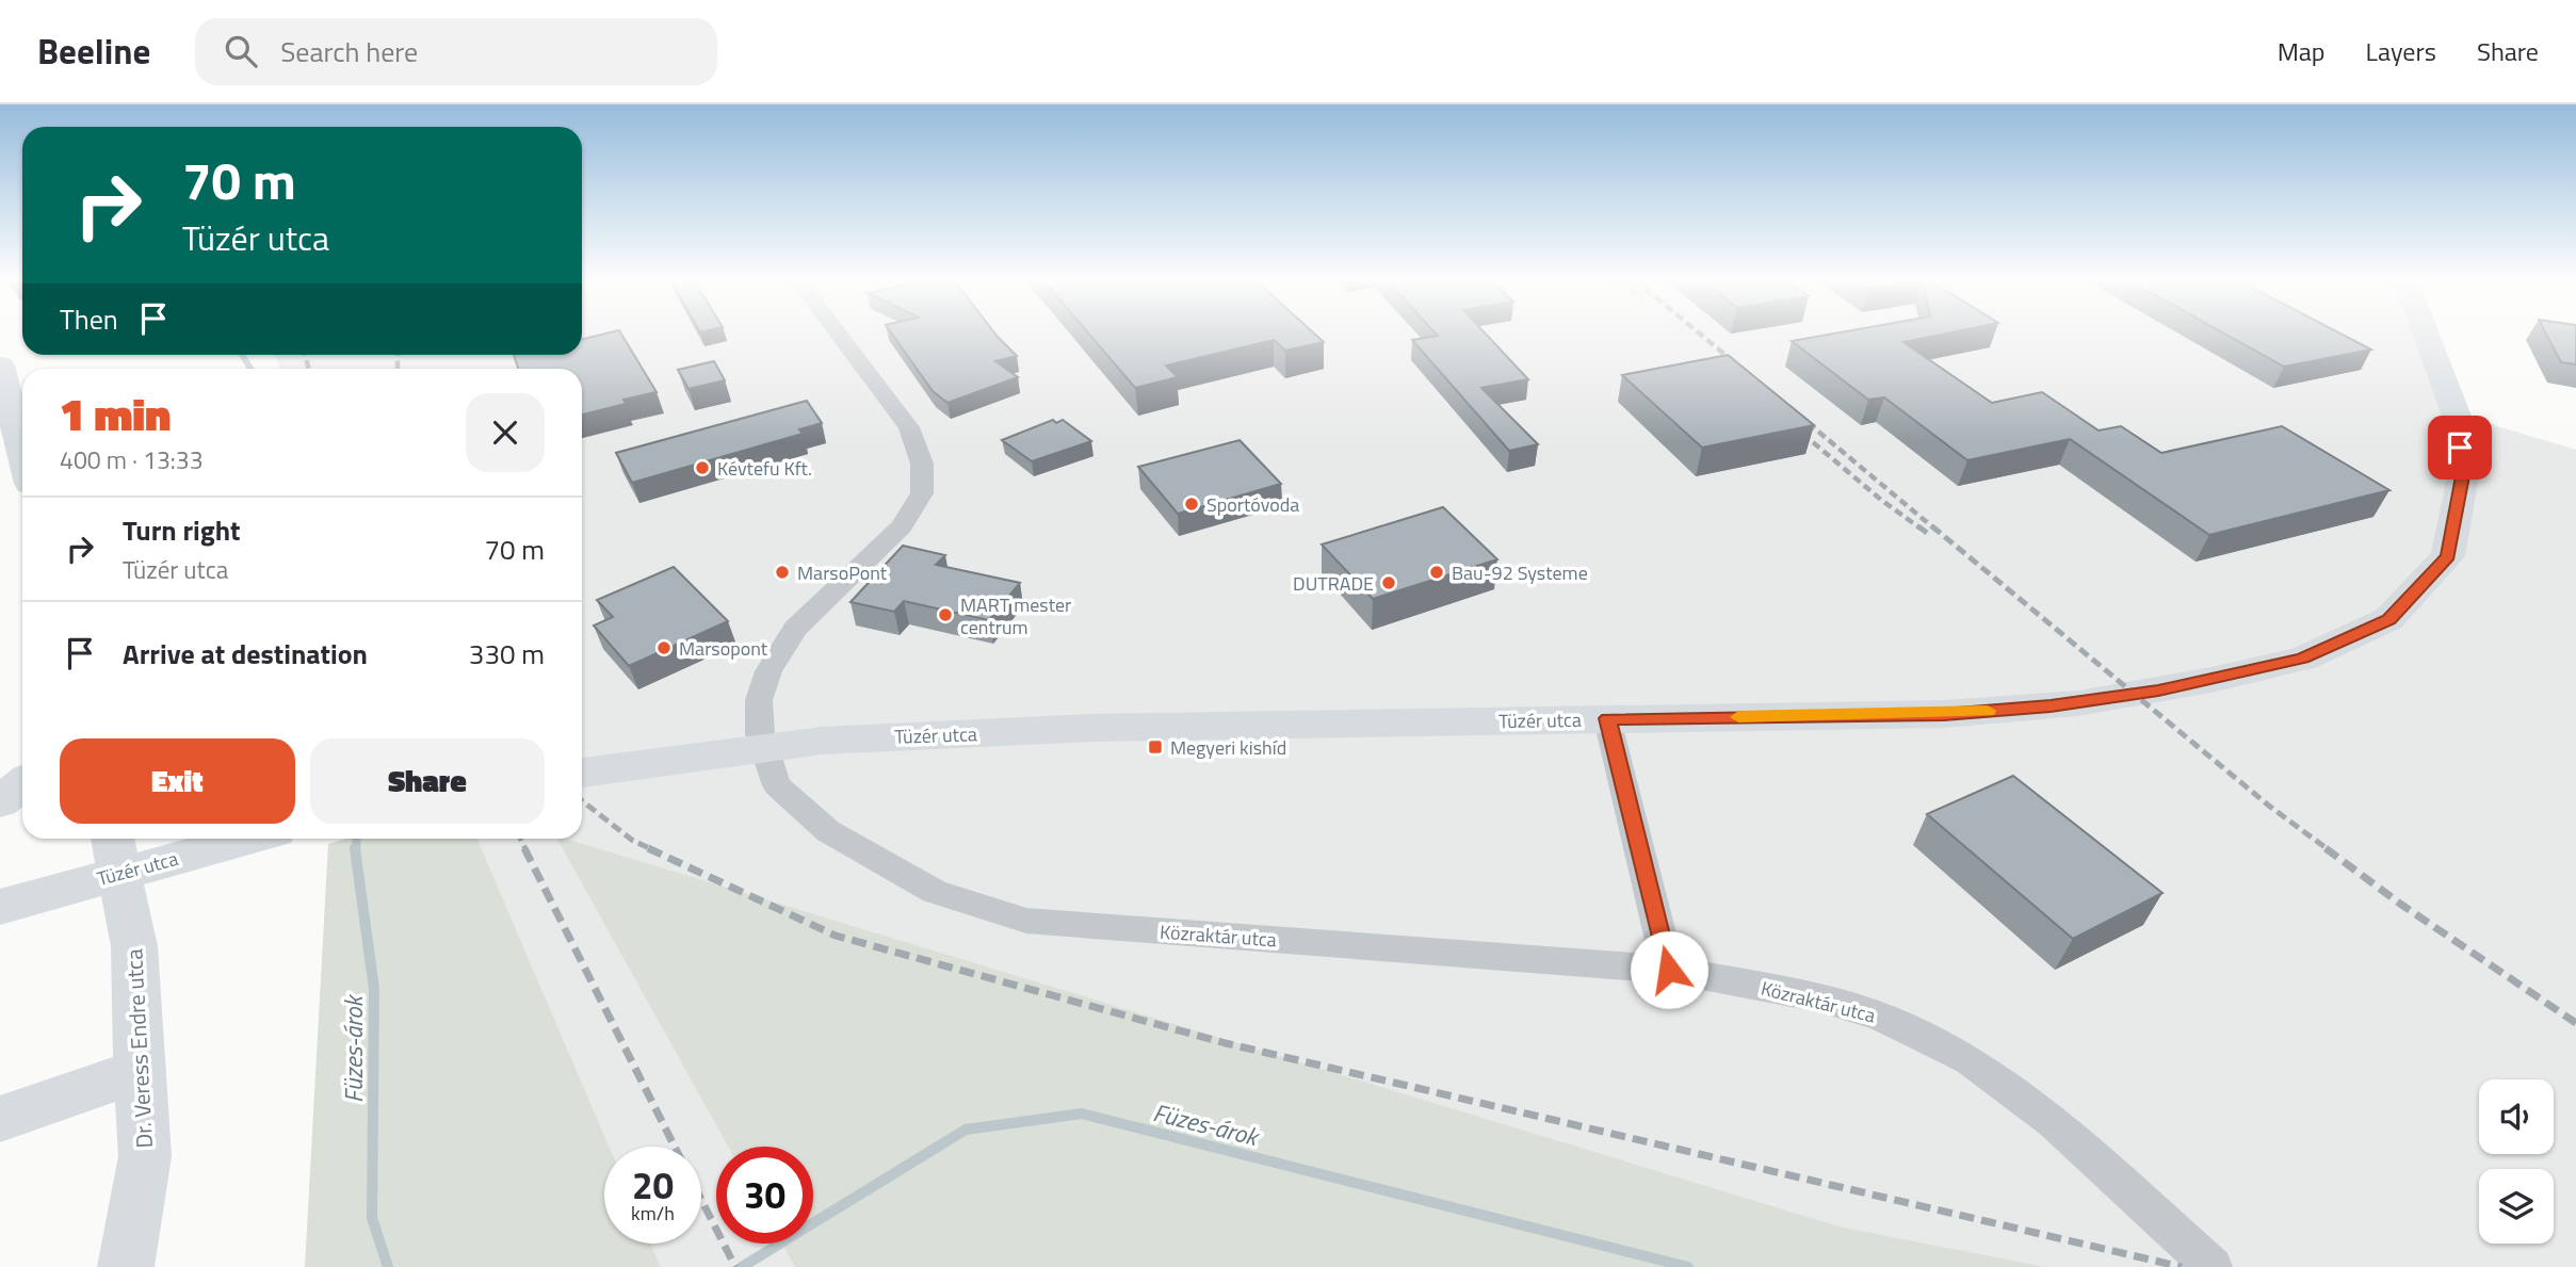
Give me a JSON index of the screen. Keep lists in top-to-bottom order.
{
  "streets": {
    "street": ["Tüzér utca", "Közraktár utca", "Dr. Veress Endre utca"]
  },
  "water": ["Füzes-árok"],
  "places": {
    "other": [
      "Kévtefu Kft.",
      "Sportóvoda",
      "MarsoPont",
      "Bau-92 Systeme",
      "DUTRADE",
      "MART mester centrum",
      "Marsopont"
    ],
    "transit": ["Megyeri kishíd"]
  },
  "page": {
    "header": "Beeline",
    "search": "Search here",
    "nav": ["Map", "Layers", "Share"],
    "turn": ["70 m", "Tüzér utca"],
    "then": "Then",
    "heading": ["1 min", "400 m · 13:33"],
    "list": [
      {
        "name": "Turn right",
        "note": "Tüzér utca",
        "value": "70 m"
      },
      {
        "name": "Arrive at destination",
        "value": "330 m"
      }
    ],
    "buttons": ["Exit", "Share"],
    "speed": "20 km/h",
    "limit": "30"
  }
}
